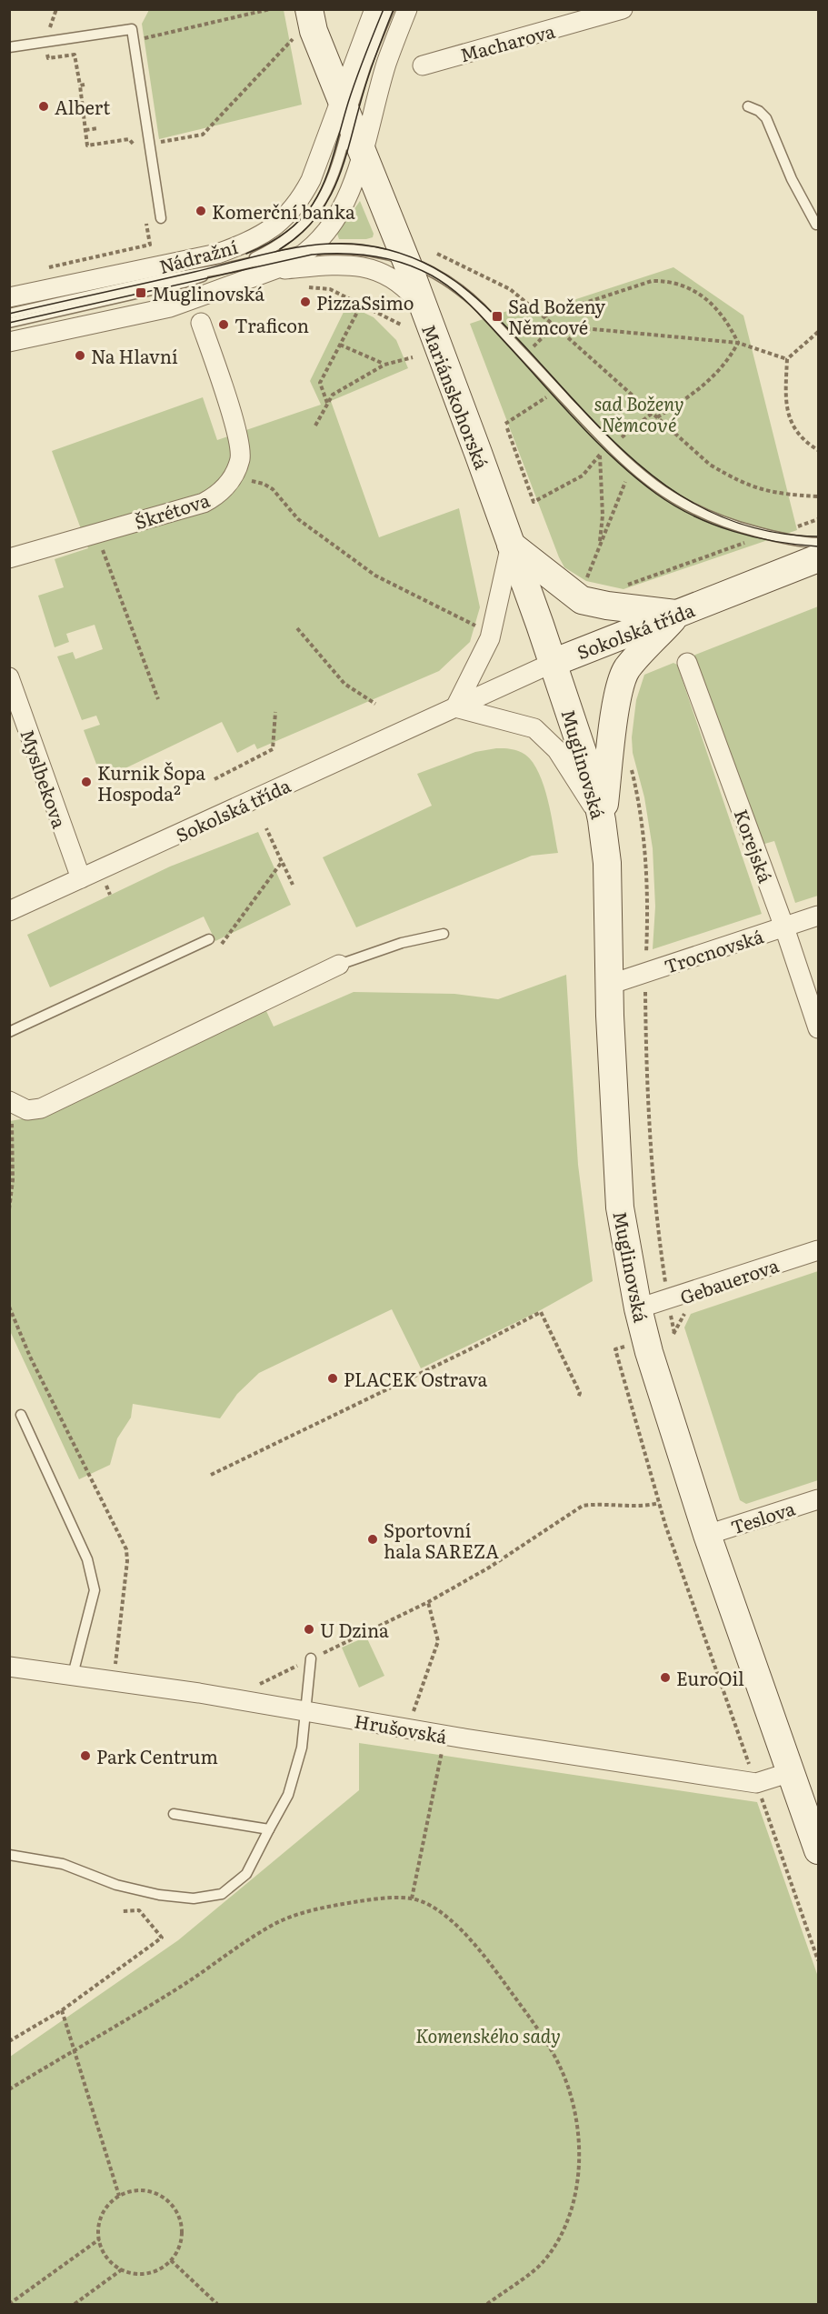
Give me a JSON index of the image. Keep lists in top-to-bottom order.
{
  "streets": {
    "main road": ["Mariánskohorská", "Sokolská třída", "Muglinovská"],
    "street": [
      "Macharova",
      "Nádražní",
      "Škrétova",
      "Myslbekova",
      "Korejská",
      "Trocnovská",
      "Gebauerova",
      "Teslova",
      "Hrušovská"
    ]
  },
  "crossings": [
    ["Nádražní", "Mariánskohorská"],
    ["Mariánskohorská", "Sokolská třída"],
    ["Mariánskohorská", "Muglinovská"],
    ["Sokolská třída", "Muglinovská"],
    ["Sokolská třída", "Myslbekova"],
    ["Muglinovská", "Trocnovská"],
    ["Muglinovská", "Gebauerova"],
    ["Muglinovská", "Teslova"],
    ["Muglinovská", "Hrušovská"],
    ["Korejská", "Trocnovská"]
  ],
  "parks": ["sad Boženy Němcové", "Komenského sady"],
  "places": {
    "other": [
      "Albert",
      "Komerční banka",
      "PizzaSsimo",
      "Traficon",
      "Na Hlavní",
      "Kurnik Šopa Hospoda²",
      "PLACEK Ostrava",
      "Sportovní hala SAREZA",
      "U Dzina",
      "EuroOil",
      "Park Centrum"
    ],
    "transit": ["Muglinovská", "Sad Boženy Němcové"]
  }
}
